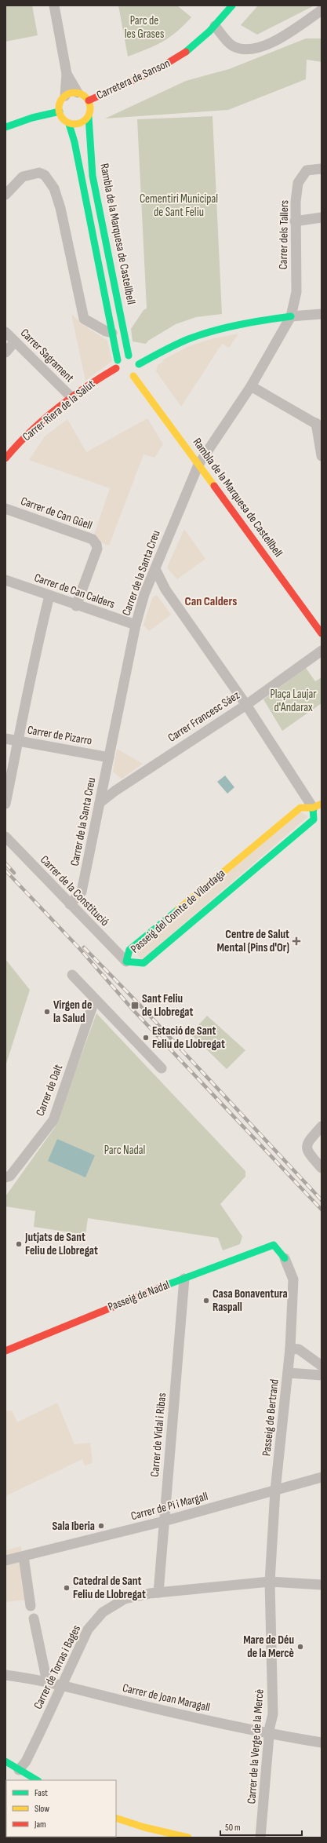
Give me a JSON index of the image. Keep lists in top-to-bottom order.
{
  "streets": {
    "street": [
      "Carretera de Sanson",
      "Rambla de la Marquesa de Castellbell",
      "Carrer dels Tallers",
      "Carrer Sagrament",
      "Carrer Riera de la Salut",
      "Carrer de Can Güell",
      "Carrer de la Santa Creu",
      "Carrer de Can Calders",
      "Carrer Francesc Sáez",
      "Carrer de Pizarro",
      "Carrer de la Constitució",
      "Passeig del Comte de Vilardaga",
      "Carrer de Dalt",
      "Passeig de Nadal",
      "Passeig de Bertrand",
      "Carrer de Vidal i Ribas",
      "Carrer de Pi i Margall",
      "Carrer de Torras i Bages",
      "Carrer de Joan Maragall",
      "Carrer de la Verge de la Mercè"
    ]
  },
  "crossings": [
    ["Carretera de Sanson", "Rambla de la Marquesa de Castellbell"],
    ["Rambla de la Marquesa de Castellbell", "Carrer Riera de la Salut"],
    ["Rambla de la Marquesa de Castellbell", "Carrer de la Santa Creu"],
    ["Carrer dels Tallers", "Carrer de la Santa Creu"],
    ["Carrer Sagrament", "Carrer Riera de la Salut"],
    ["Carrer de Can Güell", "Carrer de Can Calders"],
    ["Carrer de la Santa Creu", "Carrer de Can Calders"],
    ["Carrer de la Santa Creu", "Carrer Francesc Sáez"],
    ["Carrer de la Santa Creu", "Carrer de Pizarro"],
    ["Carrer de la Santa Creu", "Carrer de la Constitució"],
    ["Carrer de la Constitució", "Passeig del Comte de Vilardaga"],
    ["Passeig de Nadal", "Passeig de Bertrand"],
    ["Passeig de Nadal", "Carrer de Vidal i Ribas"],
    ["Passeig de Bertrand", "Carrer de Pi i Margall"],
    ["Passeig de Bertrand", "Carrer de Torras i Bages"],
    ["Passeig de Bertrand", "Carrer de la Verge de la Mercè"],
    ["Carrer de Vidal i Ribas", "Carrer de Pi i Margall"],
    ["Carrer de Vidal i Ribas", "Carrer de Torras i Bages"],
    ["Carrer de Torras i Bages", "Carrer de Joan Maragall"],
    ["Carrer de Torras i Bages", "Carrer de la Verge de la Mercè"],
    ["Carrer de Joan Maragall", "Carrer de la Verge de la Mercè"]
  ],
  "districts": ["Can Calders"],
  "parks": [
    "Parc de les Grases",
    "Cementiri Municipal de Sant Feliu",
    "Plaça Laujar d'Andarax",
    "Parc Nadal"
  ],
  "places": {
    "health": ["Centre de Salut Mental (Pins d'Or)"],
    "transit": ["Sant Feliu de Llobregat"],
    "other": [
      "Virgen de la Salud",
      "Estació de Sant Feliu de Llobregat",
      "Jutjats de Sant Feliu de Llobregat",
      "Casa Bonaventura Raspall",
      "Sala Iberia",
      "Catedral de Sant Feliu de Llobregat",
      "Mare de Déu de la Mercè"
    ]
  },
  "legend": ["Fast", "Slow", "Jam"],
  "scale_bar": "50 m"
}
